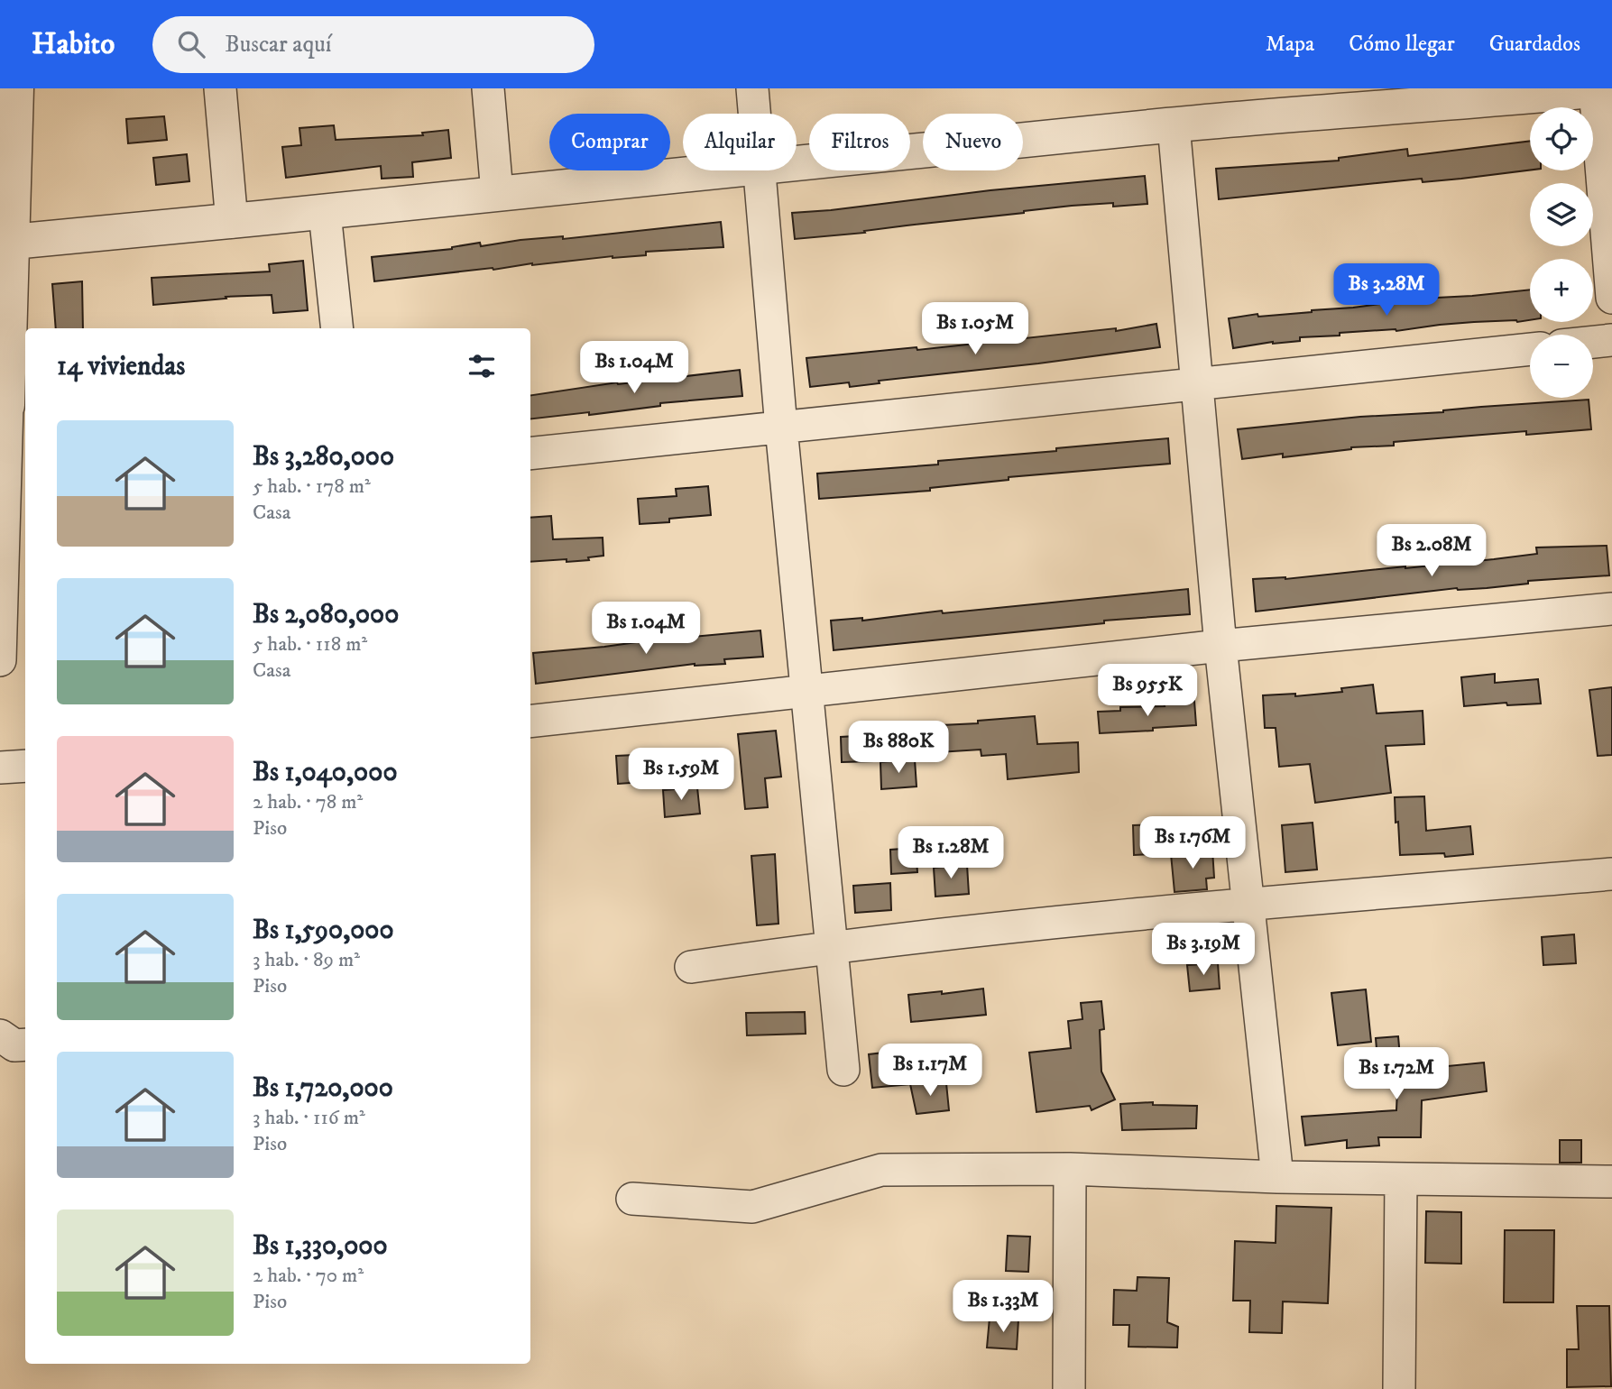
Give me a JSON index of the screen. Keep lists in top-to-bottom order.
{
  "page": {
    "header": "Habito",
    "search": "Buscar aquí",
    "nav": ["Mapa", "Cómo llegar", "Guardados"],
    "map_buttons": ["+", "−"],
    "chip": [
      "Comprar",
      "Alquilar",
      "Filtros",
      "Nuevo"
    ],
    "price": [
      "Bs 3.28M",
      "Bs 1.05M",
      "Bs 1.04M",
      "Bs 2.08M",
      "Bs 1.04M",
      "Bs 955K",
      "Bs 880K",
      "Bs 1.59M",
      "Bs 1.76M",
      "Bs 1.28M",
      "Bs 3.19M",
      "Bs 1.17M",
      "Bs 1.72M",
      "Bs 1.33M"
    ],
    "heading": "14 viviendas",
    "list": [
      {
        "name": "Bs 3,280,000",
        "note": "5 hab. · 178 m² · Casa"
      },
      {
        "name": "Bs 2,080,000",
        "note": "5 hab. · 118 m² · Casa"
      },
      {
        "name": "Bs 1,040,000",
        "note": "2 hab. · 78 m² · Piso"
      },
      {
        "name": "Bs 1,590,000",
        "note": "3 hab. · 89 m² · Piso"
      },
      {
        "name": "Bs 1,720,000",
        "note": "3 hab. · 116 m² · Piso"
      },
      {
        "name": "Bs 1,330,000",
        "note": "2 hab. · 70 m² · Piso"
      }
    ]
  }
}
